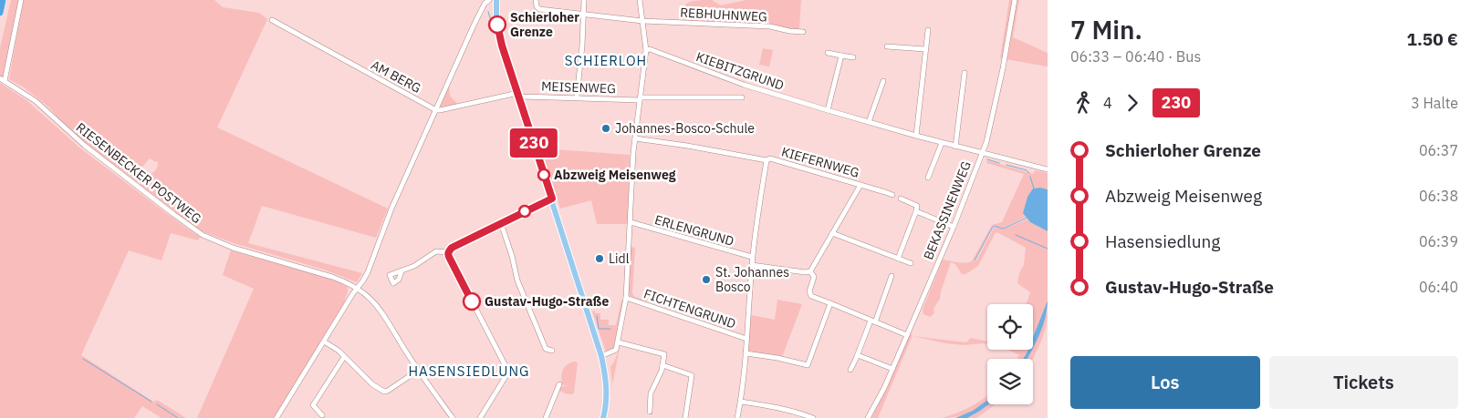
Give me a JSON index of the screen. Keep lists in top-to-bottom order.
{
  "streets": {
    "street": [
      "REBHUHNWEG",
      "KIEBITZGRUND",
      "AM BERG",
      "MEISENWEG",
      "KIEFERNWEG",
      "RIESENBECKER POSTWEG",
      "BEKASSINENWEG",
      "ERLENGRUND",
      "FICHTENGRUND"
    ]
  },
  "crossings": [
    ["KIEBITZGRUND", "BEKASSINENWEG"]
  ],
  "districts": ["SCHIERLOH", "HASENSIEDLUNG"],
  "places": [
    "Schierloher Grenze",
    "Johannes-Bosco-Schule",
    "Abzweig Meisenweg",
    "Lidl",
    "St. Johannes Bosco",
    "Gustav-Hugo-Straße"
  ],
  "lines": ["bus line 230"],
  "page": {
    "on_map": "230",
    "heading": ["7 Min.", "06:33 – 06:40 · Bus", "1.50 €"],
    "legs": ["4", "230", "3 Halte"],
    "list": [
      {
        "name": "Schierloher Grenze",
        "value": "06:37"
      },
      {
        "name": "Abzweig Meisenweg",
        "value": "06:38"
      },
      {
        "name": "Hasensiedlung",
        "value": "06:39"
      },
      {
        "name": "Gustav-Hugo-Straße",
        "value": "06:40"
      }
    ],
    "buttons": ["Los", "Tickets"]
  }
}
